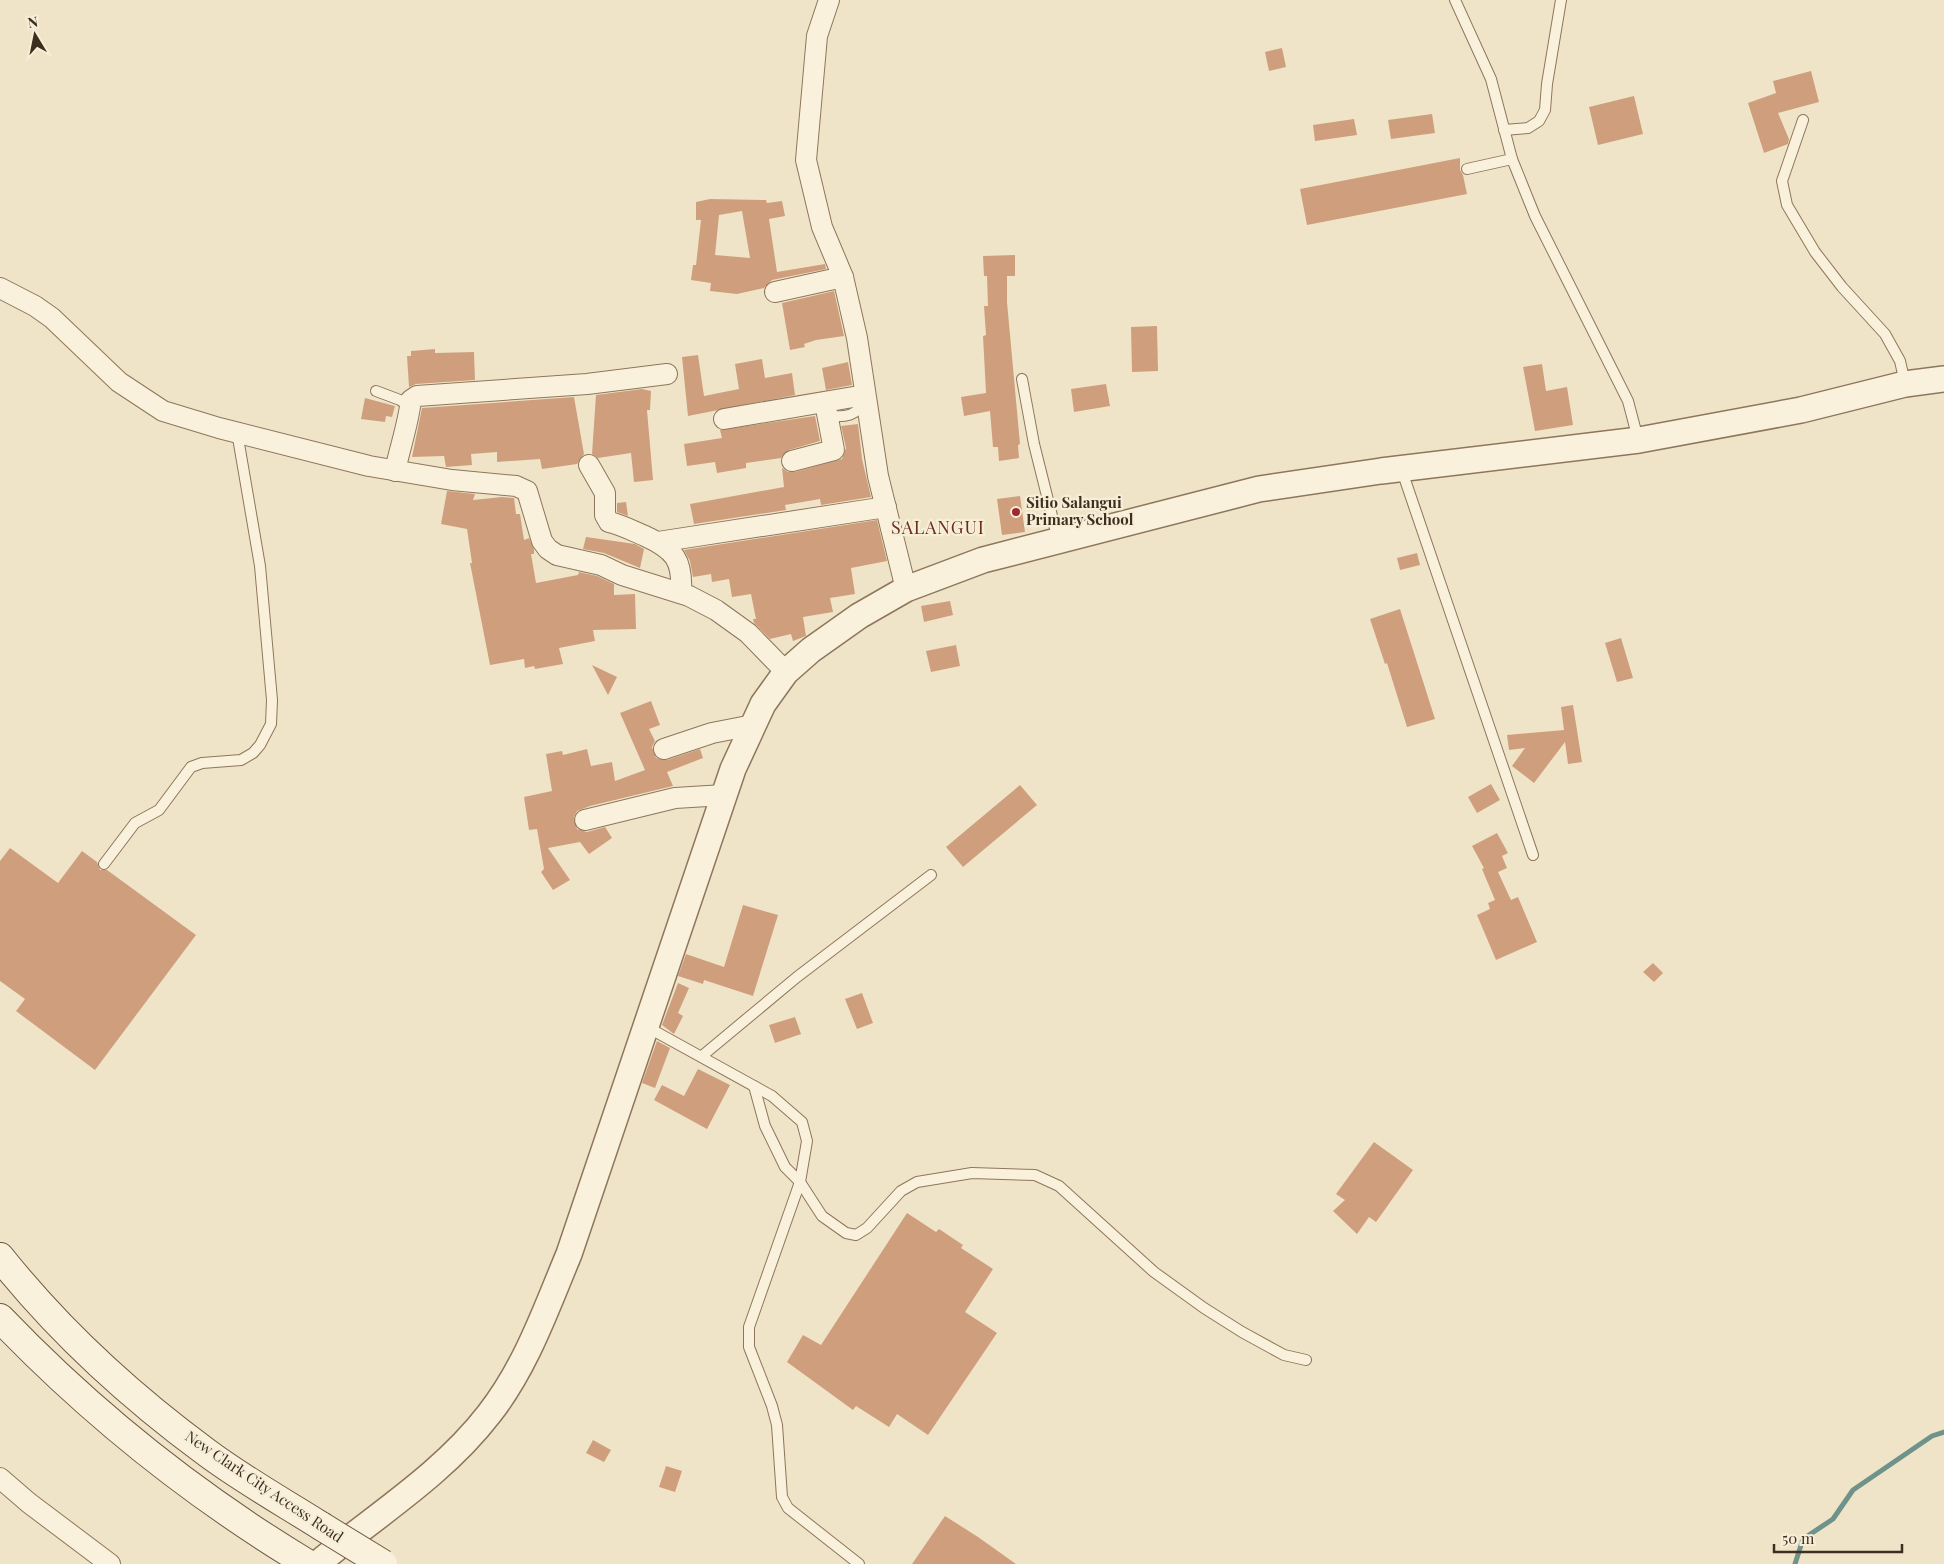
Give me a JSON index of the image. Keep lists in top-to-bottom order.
{
  "streets": {
    "main road": ["New Clark City Access Road"]
  },
  "districts": ["SALANGUI"],
  "places": ["Sitio Salangui Primary School"],
  "scale_bar": "50 m",
  "north": "top"
}
